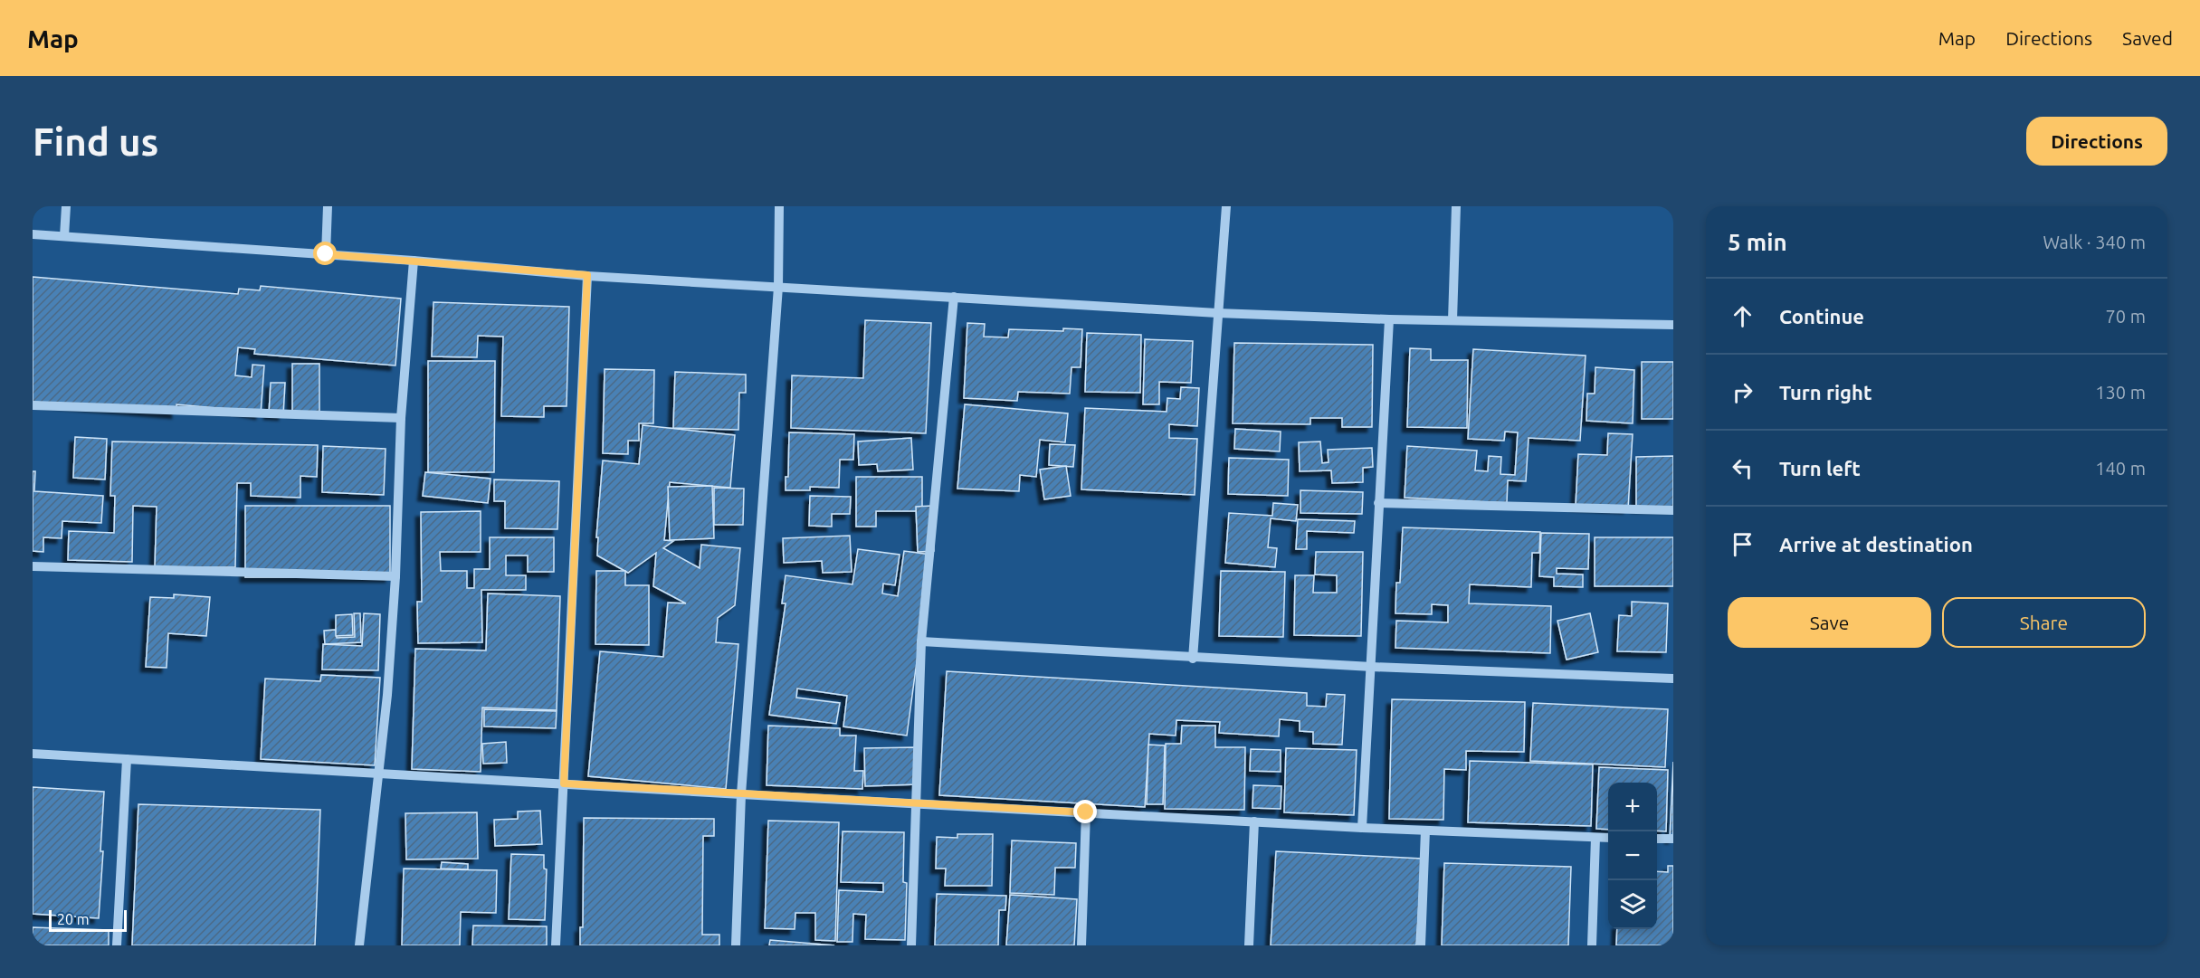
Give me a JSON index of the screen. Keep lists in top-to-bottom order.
{
  "scale_bar": "20 m",
  "page": {
    "header": "Map",
    "nav": ["Map", "Directions", "Saved"],
    "buttons": [
      "Directions",
      ["Save", "Share"]
    ],
    "title": "Find us",
    "heading": ["5 min", "Walk · 340 m"],
    "list": [
      ["Continue", "70 m"],
      ["Turn right", "130 m"],
      ["Turn left", "140 m"],
      "Arrive at destination"
    ],
    "map_buttons": ["+", "−"],
    "scale": "20 m"
  }
}
